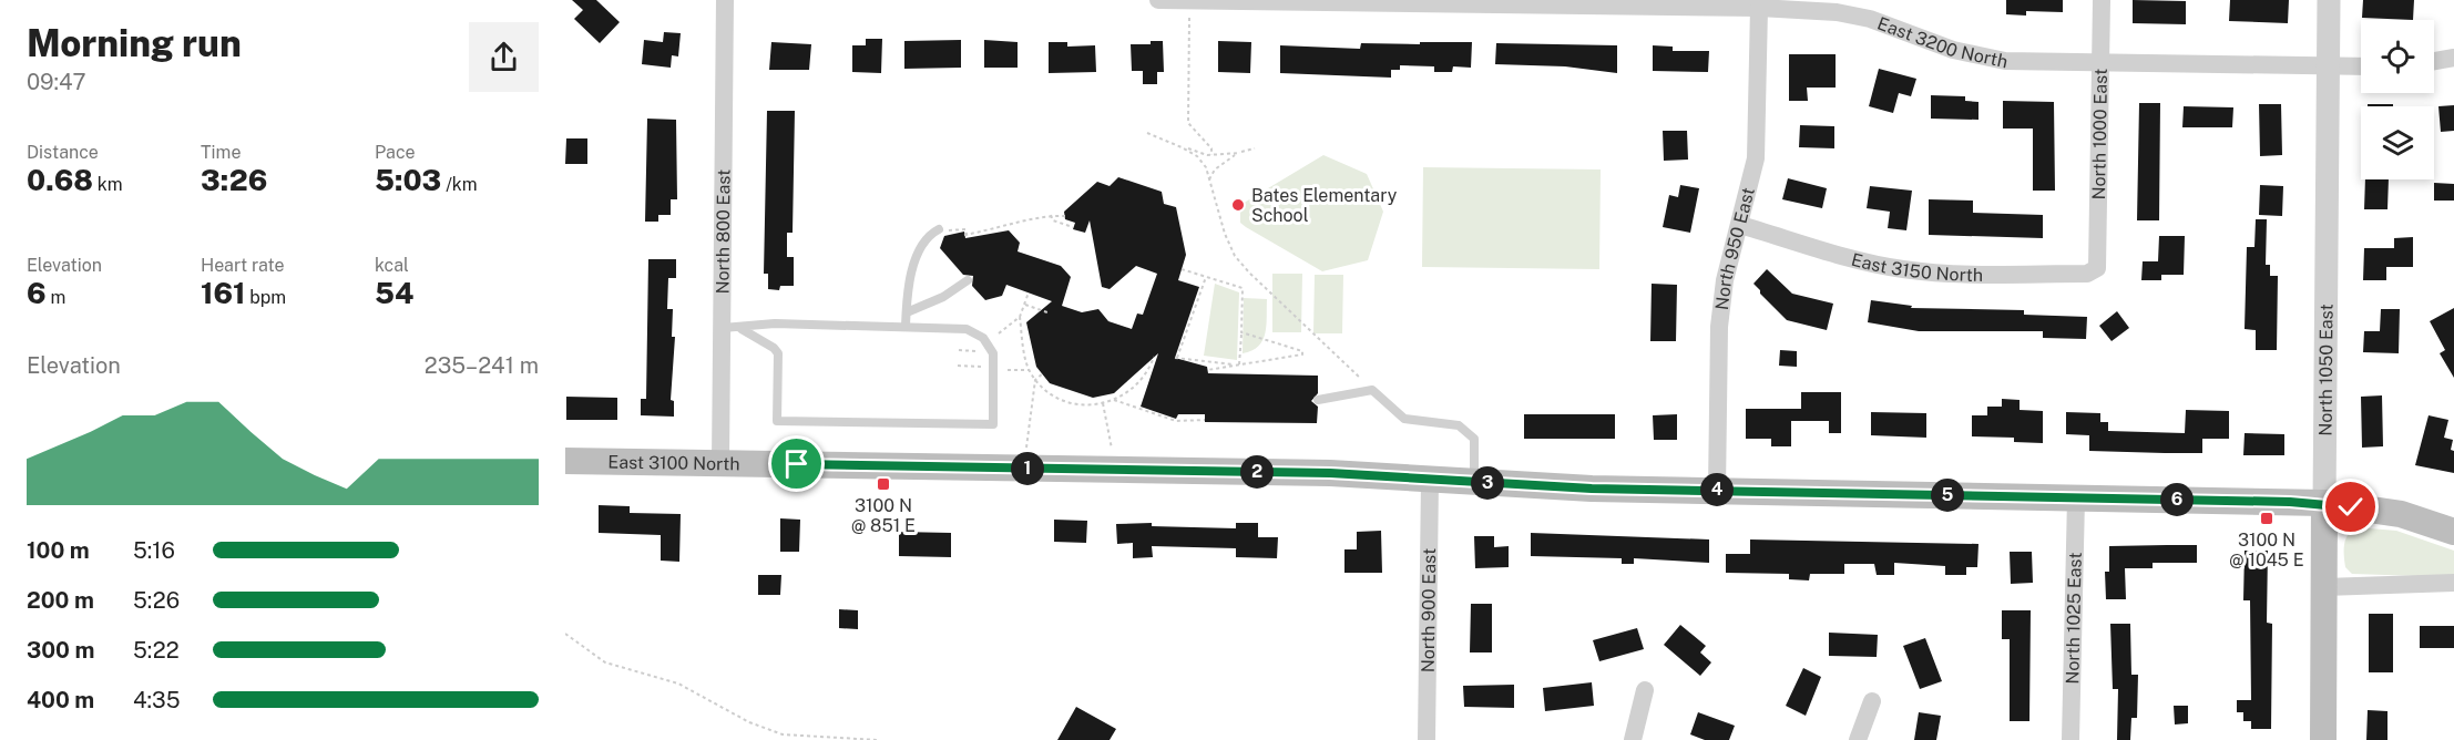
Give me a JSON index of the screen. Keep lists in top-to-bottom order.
{
  "streets": {
    "main road": ["North 1050 East", "East 3100 North"],
    "street": [
      "East 3200 North",
      "North 1000 East",
      "North 800 East",
      "North 950 East",
      "East 3150 North",
      "North 900 East",
      "North 1025 East"
    ]
  },
  "crossings": [
    ["East 3200 North", "North 1000 East"],
    ["East 3200 North", "North 950 East"],
    ["East 3200 North", "North 1050 East"],
    ["North 1000 East", "East 3150 North"],
    ["North 800 East", "East 3100 North"],
    ["North 950 East", "East 3150 North"],
    ["North 950 East", "East 3100 North"],
    ["North 1050 East", "East 3100 North"],
    ["East 3100 North", "North 900 East"],
    ["East 3100 North", "North 1025 East"]
  ],
  "places": {
    "other": ["Bates Elementary School"],
    "transit": ["3100 N @ 851 E", "3100 N @ 1045 E"]
  },
  "page": {
    "heading": ["Morning run", "09:47"],
    "stats": [
      ["Distance", "0.68 km"],
      ["Time", "3:26"],
      ["Pace", "5:03 /km"],
      ["Elevation", "6 m"],
      ["Heart rate", "161 bpm"],
      ["kcal", "54"]
    ],
    "chart": ["Elevation", "235–241 m"],
    "pins": [
      "1",
      "2",
      "3",
      "4",
      "5",
      "6"
    ],
    "list": [
      {
        "name": "100 m",
        "note": "5:16"
      },
      {
        "name": "200 m",
        "note": "5:26"
      },
      {
        "name": "300 m",
        "note": "5:22"
      },
      {
        "name": "400 m",
        "note": "4:35"
      }
    ]
  }
}
